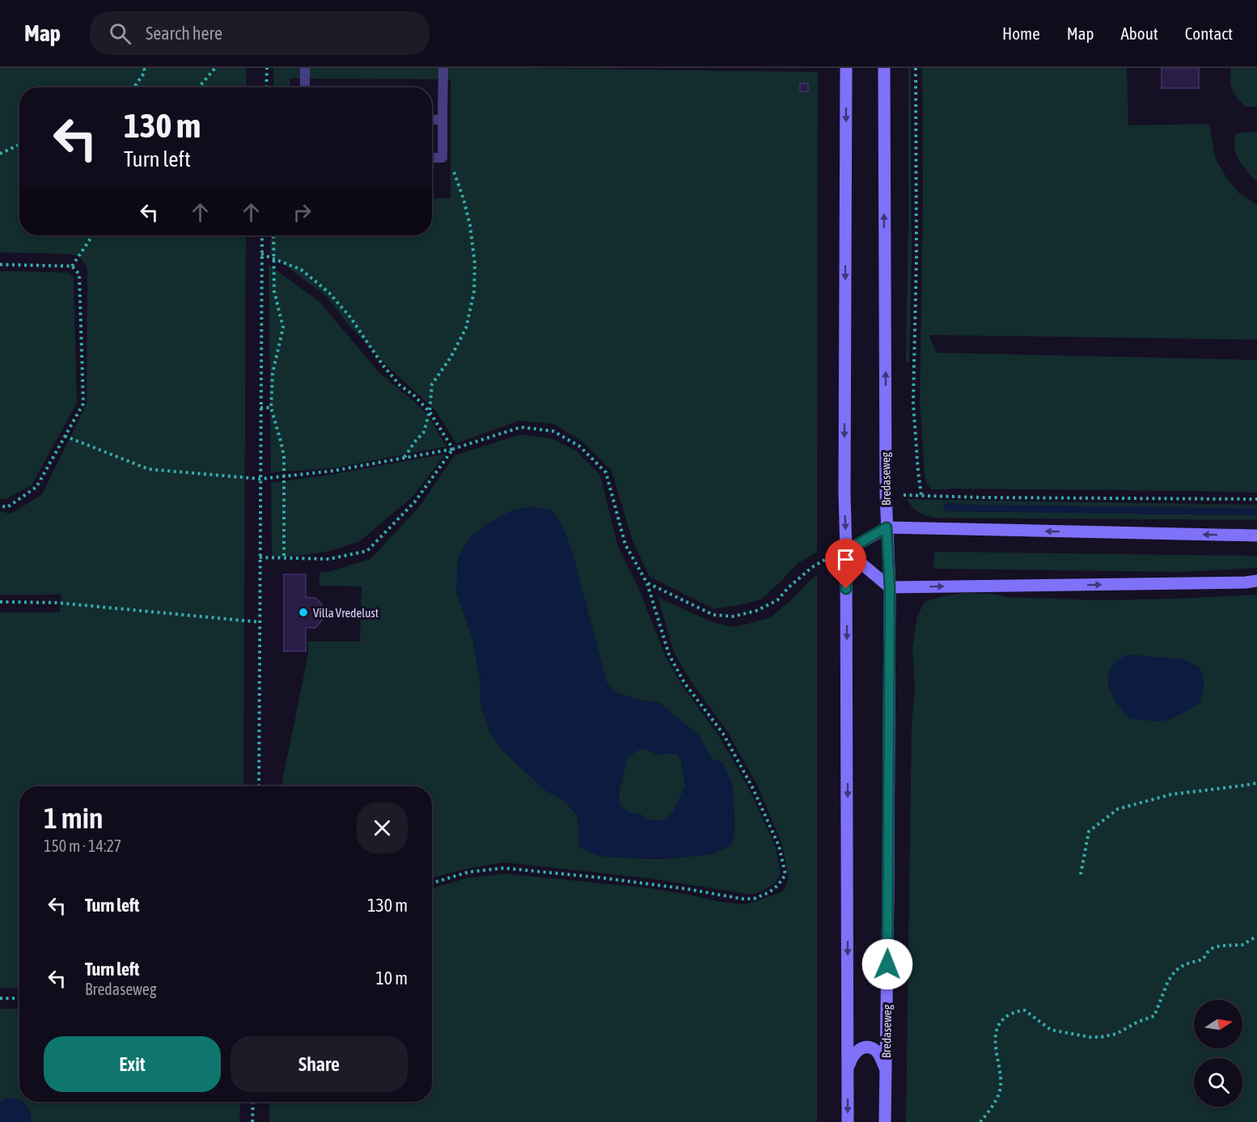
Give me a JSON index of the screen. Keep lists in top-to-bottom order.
{
  "streets": {
    "main road": ["Bredaseweg"]
  },
  "places": ["Villa Vredelust"],
  "north": "right",
  "page": {
    "header": "Map",
    "search": "Search here",
    "nav": [
      "Home",
      "Map",
      "About",
      "Contact"
    ],
    "turn": ["130 m", "Turn left"],
    "heading": ["1 min", "150 m · 14:27"],
    "list": [
      {
        "name": "Turn left",
        "value": "130 m"
      },
      {
        "name": "Turn left",
        "note": "Bredaseweg",
        "value": "10 m"
      }
    ],
    "buttons": ["Exit", "Share"]
  }
}
